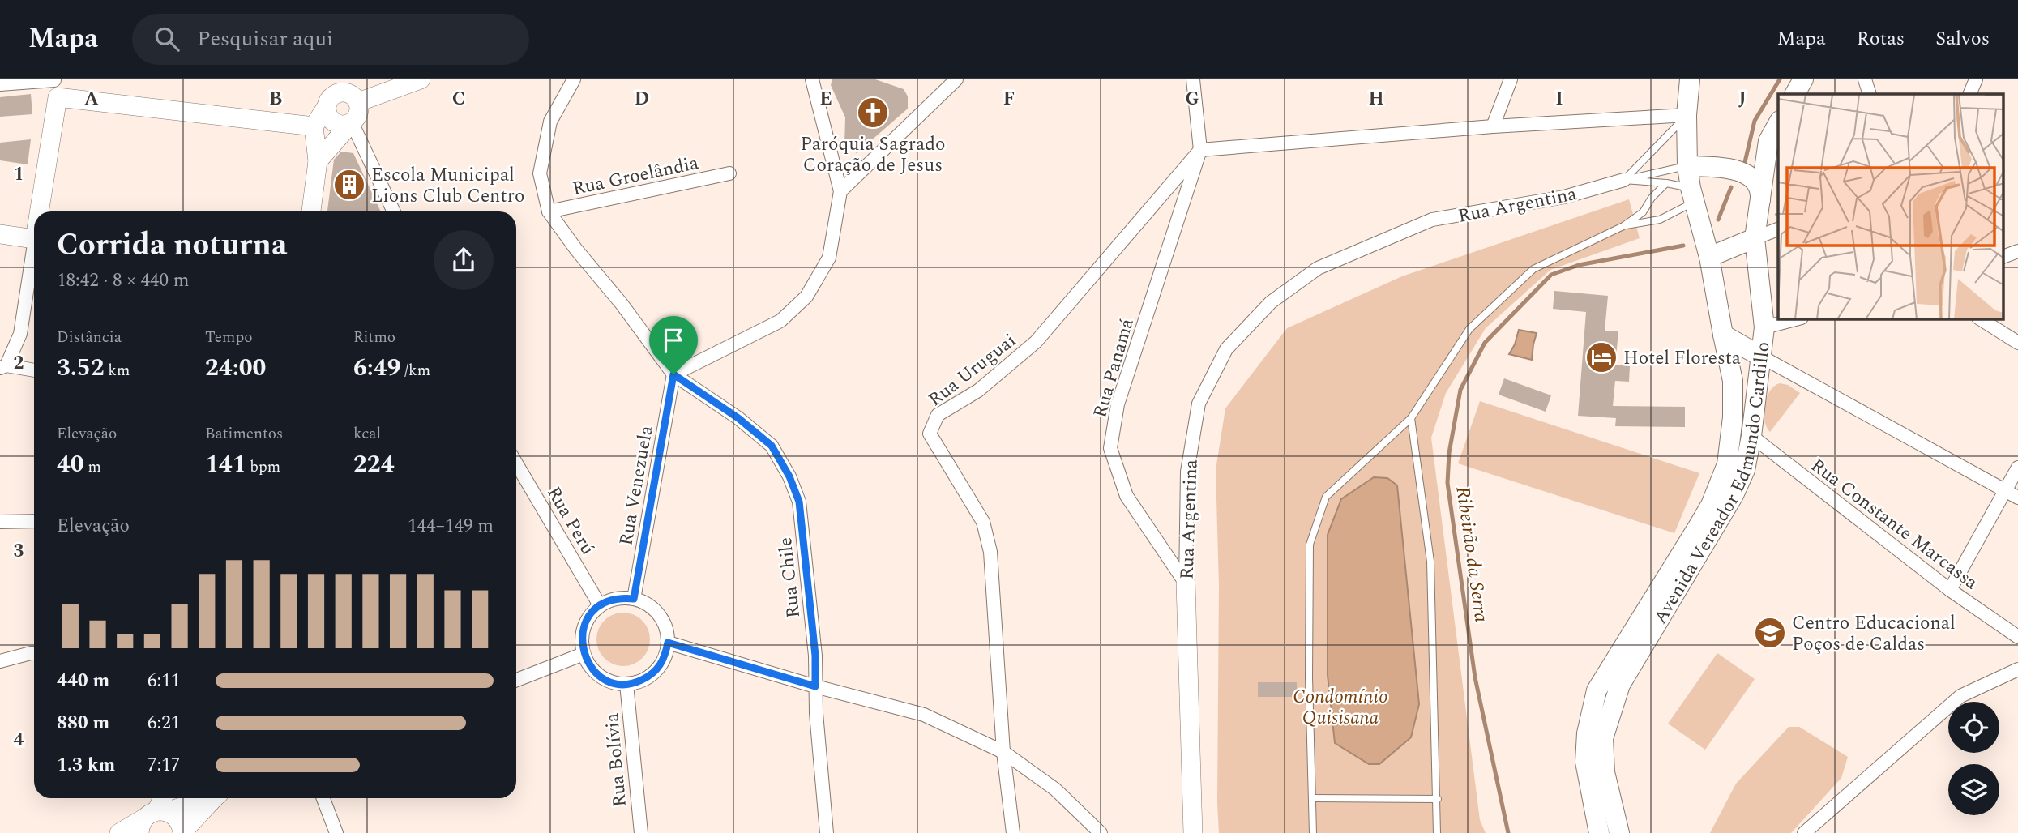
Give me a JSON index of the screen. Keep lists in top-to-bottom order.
{
  "streets": {
    "main road": ["Avenida Vereador Edmundo Cardillo"],
    "street": [
      "Rua Groelândia",
      "Rua Argentina",
      "Rua Panamá",
      "Rua Uruguai",
      "Rua Venezuela",
      "Rua Perú",
      "Rua Constante Marcassa",
      "Rua Chile",
      "Rua Bolívia"
    ]
  },
  "crossings": [
    ["Rua Groelândia", "Rua Chile"],
    ["Rua Argentina", "Rua Panamá"],
    ["Rua Argentina", "Avenida Vereador Edmundo Cardillo"],
    ["Rua Panamá", "Rua Uruguai"],
    ["Avenida Vereador Edmundo Cardillo", "Rua Constante Marcassa"],
    ["Rua Venezuela", "Rua Perú"],
    ["Rua Venezuela", "Rua Chile"],
    ["Rua Venezuela", "Rua Bolívia"],
    ["Rua Perú", "Rua Bolívia"]
  ],
  "water": ["Ribeirão da Serra"],
  "parks": ["Condomínio Quisisana"],
  "places": {
    "church": ["Paróquia Sagrado Coração de Jesus"],
    "building": ["Escola Municipal Lions Club Centro"],
    "hotel": ["Hotel Floresta"],
    "school or university": ["Centro Educacional Poços de Caldas"]
  },
  "page": {
    "header": "Mapa",
    "search": "Pesquisar aqui",
    "nav": ["Mapa", "Rotas", "Salvos"],
    "heading": ["Corrida noturna", "18:42 · 8 × 440 m"],
    "stats": [
      ["Distância", "3.52 km"],
      ["Tempo", "24:00"],
      ["Ritmo", "6:49 /km"],
      ["Elevação", "40 m"],
      ["Batimentos", "141 bpm"],
      ["kcal", "224"]
    ],
    "chart": ["Elevação", "144–149 m"],
    "list": [
      {
        "name": "440 m",
        "note": "6:11"
      },
      {
        "name": "880 m",
        "note": "6:21"
      },
      {
        "name": "1.3 km",
        "note": "7:17"
      }
    ]
  },
  "grid": {
    "columns": [
      "A",
      "B",
      "C",
      "D",
      "E",
      "F",
      "G",
      "H",
      "I",
      "J"
    ],
    "rows": [
      "1",
      "2",
      "3",
      "4"
    ]
  }
}
